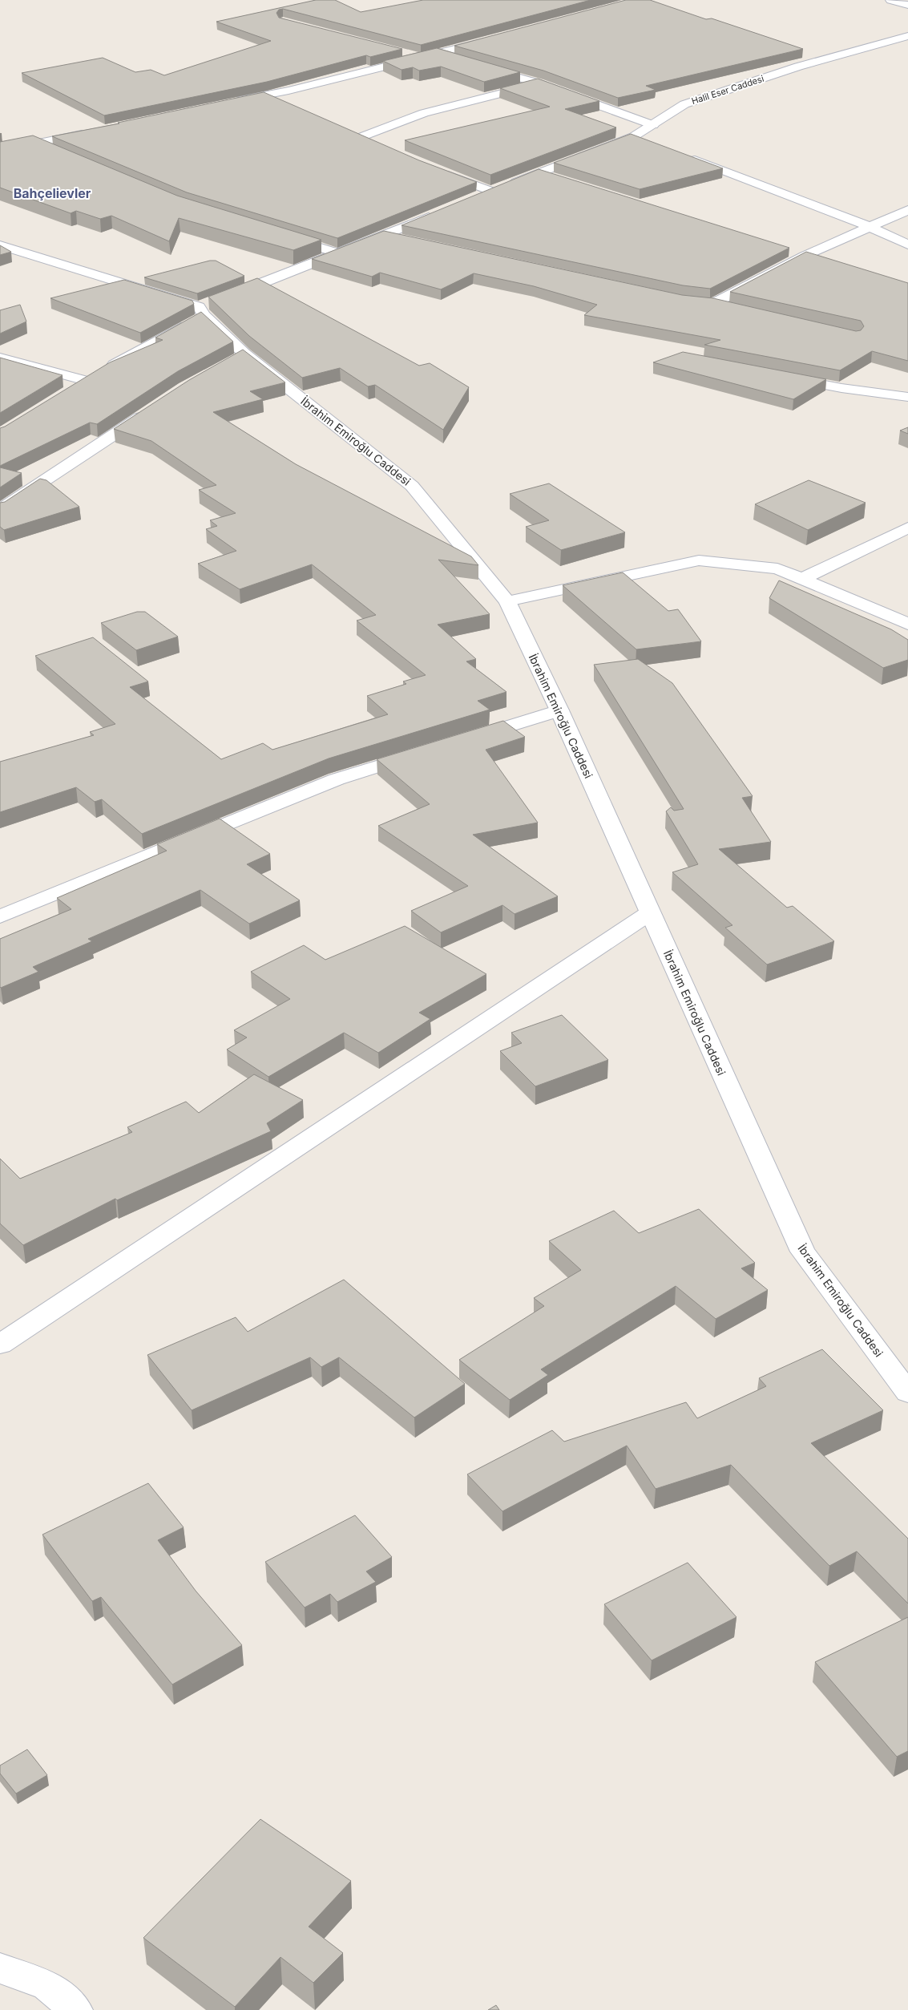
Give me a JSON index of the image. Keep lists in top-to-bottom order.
{
  "streets": {
    "street": ["Halil Eser Caddesi", "İbrahim Emiroğlu Caddesi"]
  },
  "districts": ["Bahçelievler"]
}
